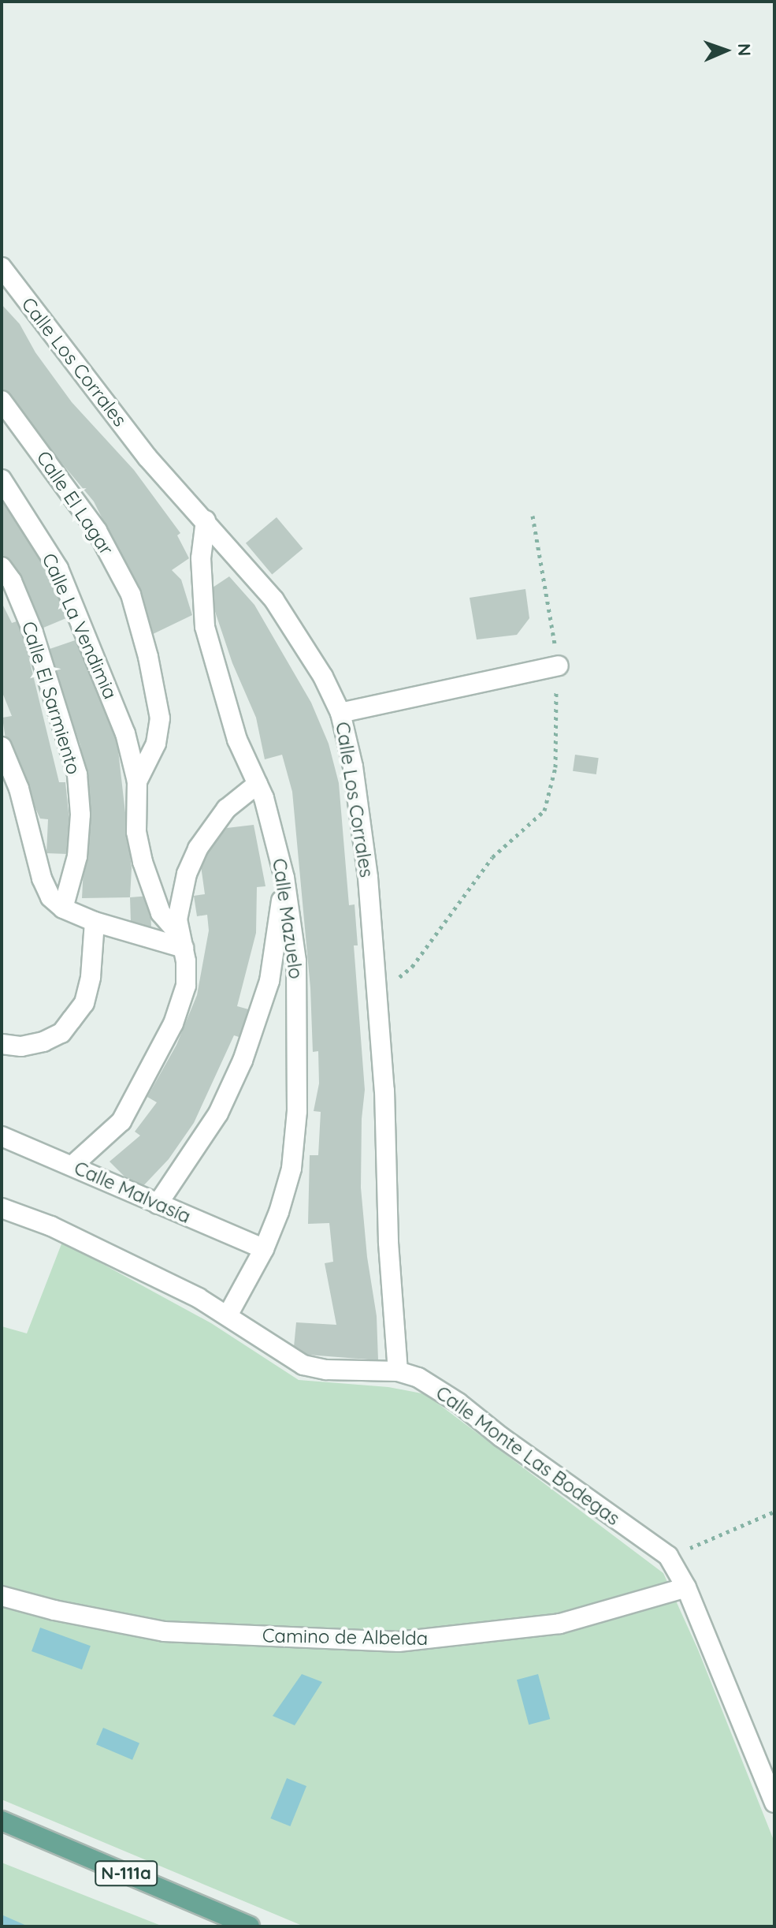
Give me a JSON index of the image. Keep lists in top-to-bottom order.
{
  "streets": {
    "main road": ["N-111a"],
    "street": [
      "Calle Los Corrales",
      "Calle El Lagar",
      "Calle La Vendimia",
      "Calle El Sarmiento",
      "Calle Mazuelo",
      "Calle Malvasía",
      "Calle Monte Las Bodegas",
      "Camino de Albelda"
    ]
  },
  "crossings": [
    ["Calle Los Corrales", "Calle Mazuelo"],
    ["Calle Los Corrales", "Calle Monte Las Bodegas"],
    ["Calle El Lagar", "Calle La Vendimia"],
    ["Calle Mazuelo", "Calle Malvasía"],
    ["Calle Mazuelo", "Calle Monte Las Bodegas"],
    ["Calle Monte Las Bodegas", "Camino de Albelda"]
  ],
  "north": "right"
}
